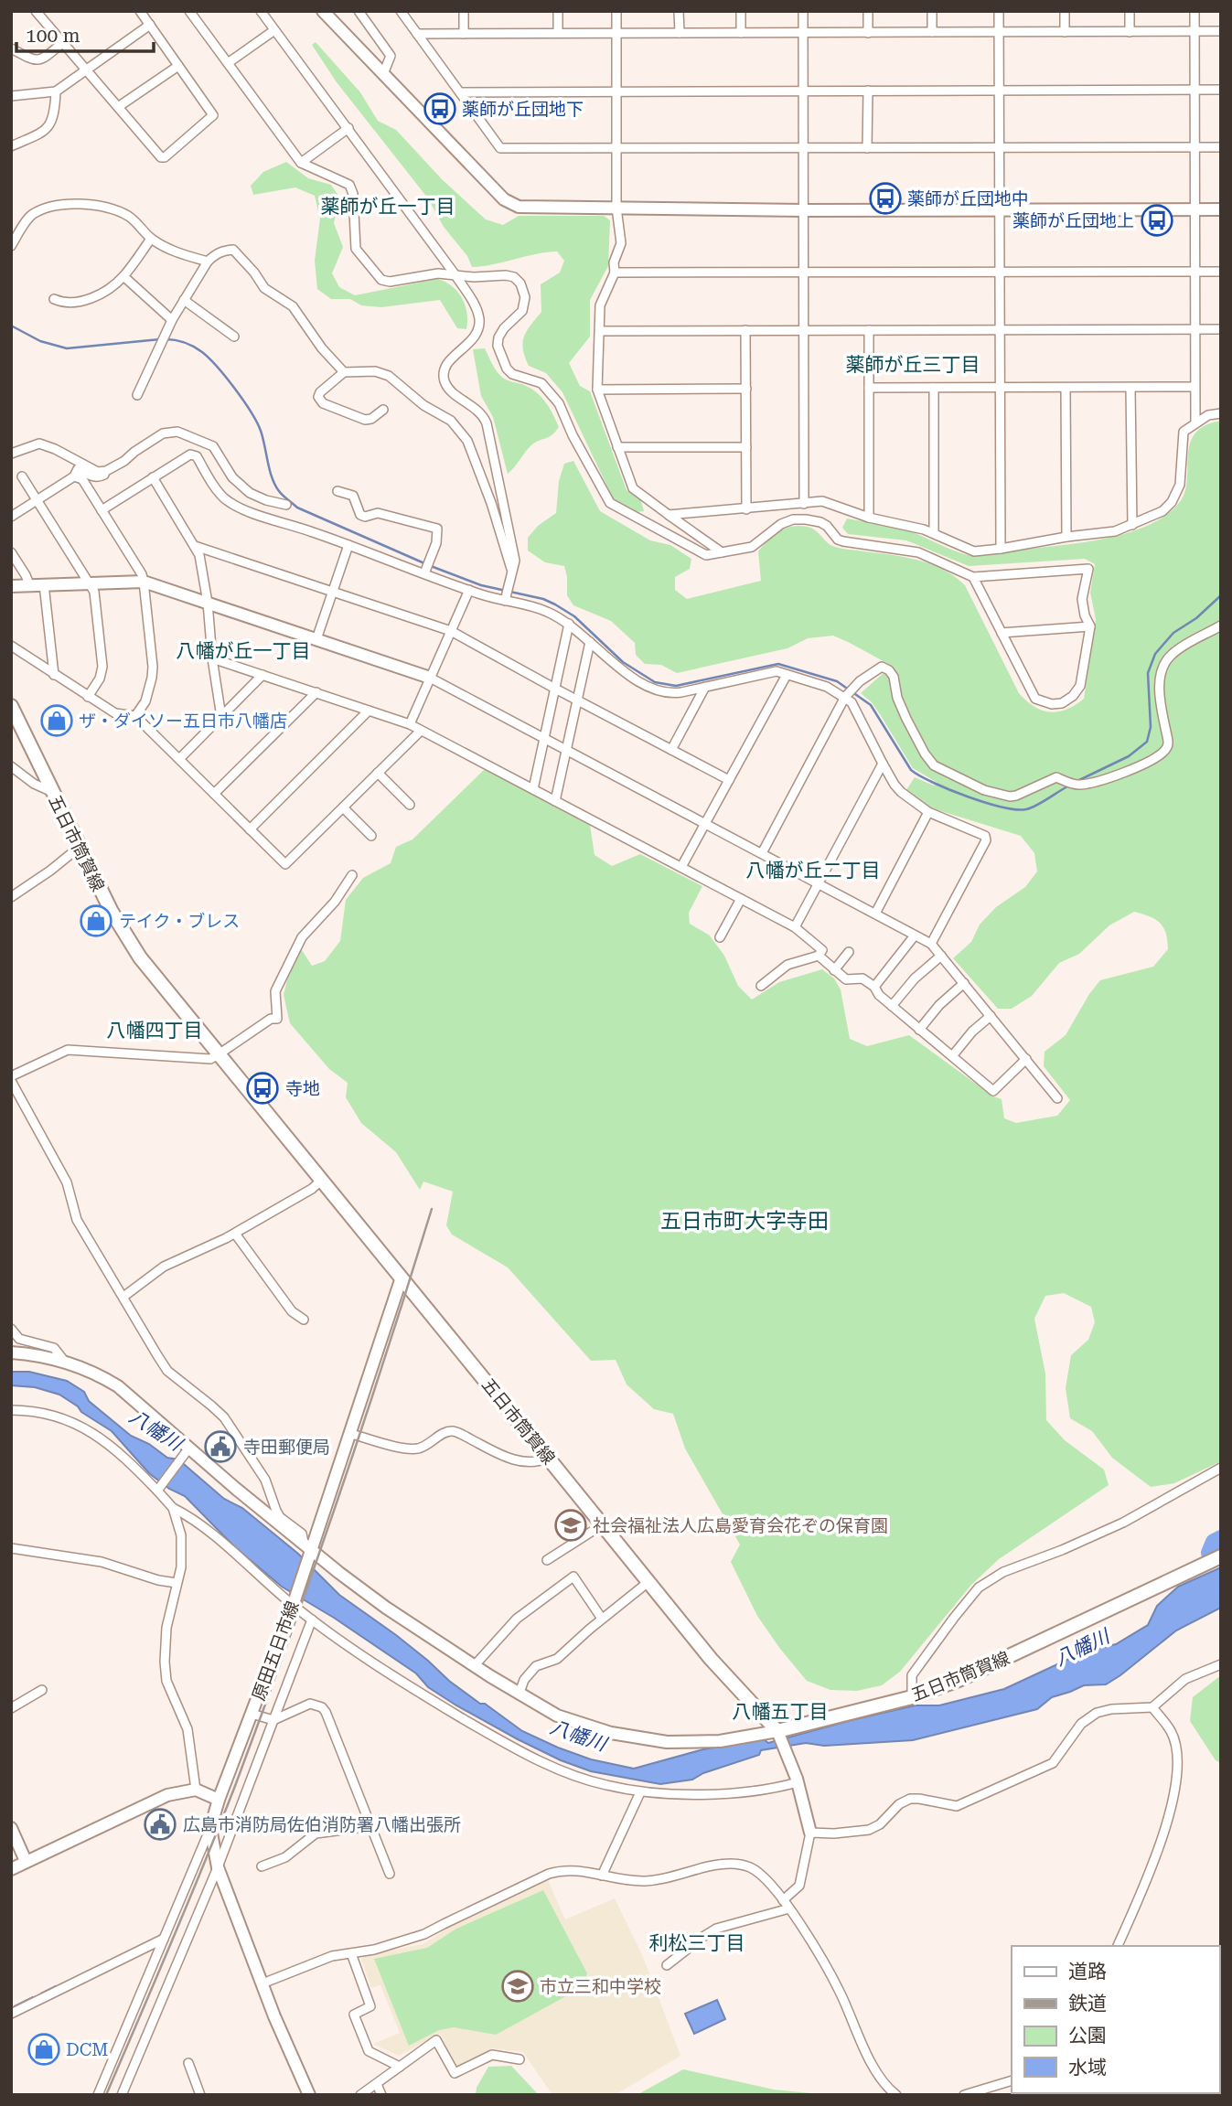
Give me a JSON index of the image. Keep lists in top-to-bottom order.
{
  "streets": {
    "main road": ["五日市筒賀線"],
    "street": ["原田五日市線"]
  },
  "crossings": [
    ["五日市筒賀線", "原田五日市線"]
  ],
  "districts": [
    "薬師が丘一丁目",
    "薬師が丘三丁目",
    "八幡が丘一丁目",
    "八幡が丘二丁目",
    "八幡四丁目",
    "五日市町大字寺田",
    "八幡五丁目",
    "利松三丁目"
  ],
  "water": ["八幡川"],
  "places": {
    "bus stop": [
      "薬師が丘団地下",
      "薬師が丘団地中",
      "薬師が丘団地上",
      "寺地"
    ],
    "shop": ["ザ・ダイソー五日市八幡店", "テイク・ブレス", "DCM"],
    "public building": ["寺田郵便局", "広島市消防局佐伯消防署八幡出張所"],
    "school or university": ["社会福祉法人広島愛育会花ぞの保育園", "市立三和中学校"]
  },
  "legend": [
    "道路",
    "鉄道",
    "公園",
    "水域"
  ],
  "scale_bar": "100 m"
}
